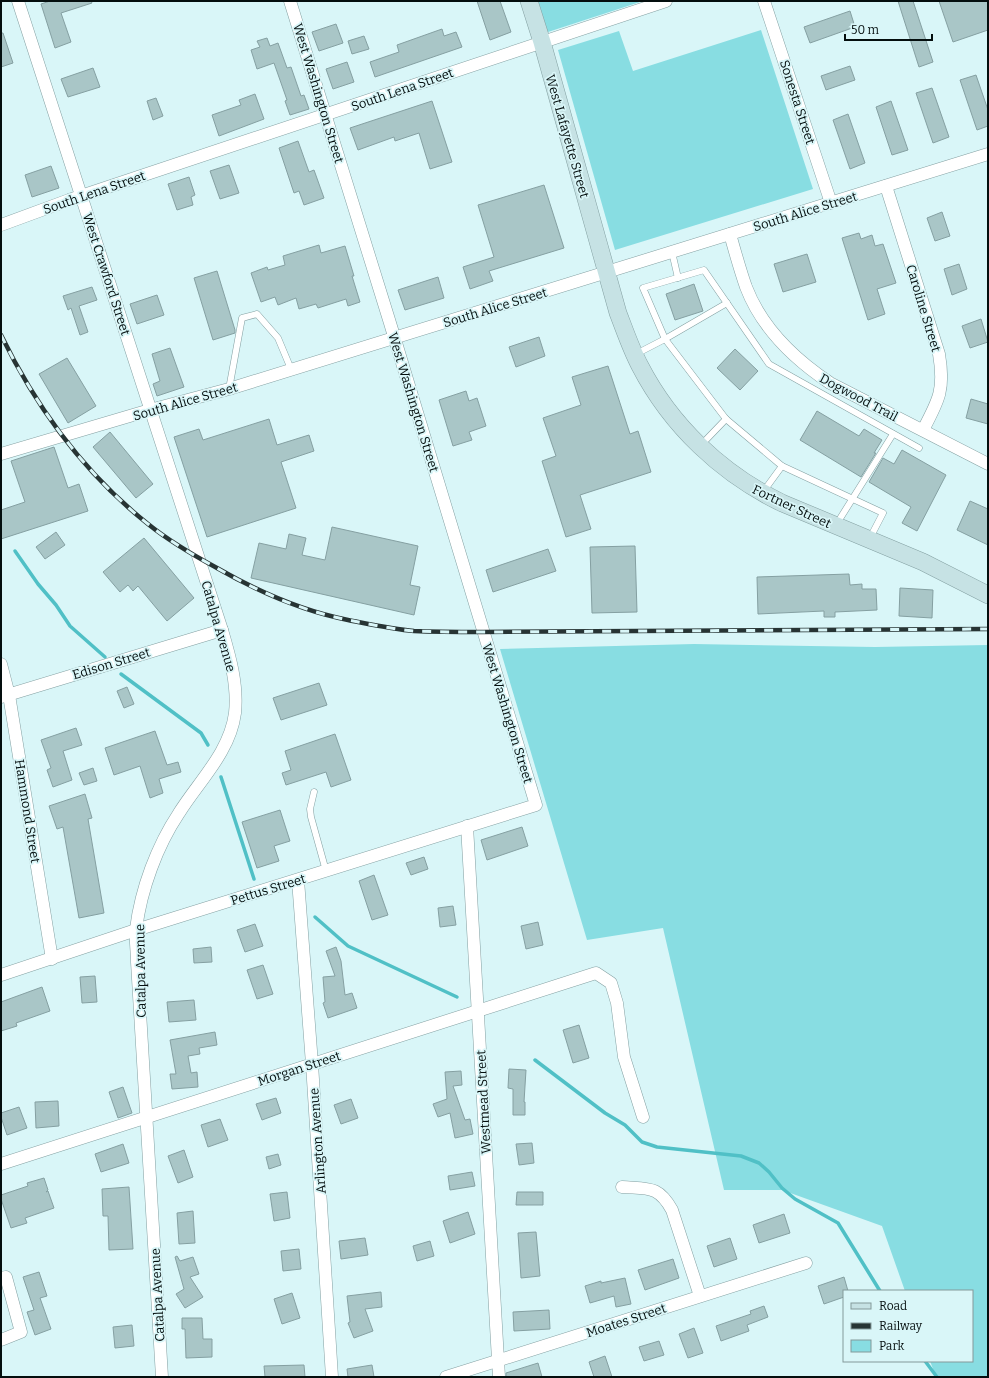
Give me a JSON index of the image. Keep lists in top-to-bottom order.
{
  "streets": {
    "street": [
      "South Lena Street",
      "West Washington Street",
      "Sonesta Street",
      "West Lafayette Street",
      "South Alice Street",
      "West Crawford Street",
      "Caroline Street",
      "Dogwood Trail",
      "Fortner Street",
      "Catalpa Avenue",
      "Edison Street",
      "Hammond Street",
      "Pettus Street",
      "Morgan Street",
      "Westmead Street",
      "Arlington Avenue",
      "Moates Street"
    ]
  },
  "crossings": [
    ["South Lena Street", "West Washington Street"],
    ["South Lena Street", "West Lafayette Street"],
    ["South Lena Street", "West Crawford Street"],
    ["West Washington Street", "South Alice Street"],
    ["West Washington Street", "Pettus Street"],
    ["Sonesta Street", "South Alice Street"],
    ["West Lafayette Street", "South Alice Street"],
    ["West Lafayette Street", "Fortner Street"],
    ["South Alice Street", "West Crawford Street"],
    ["South Alice Street", "Caroline Street"],
    ["South Alice Street", "Dogwood Trail"],
    ["South Alice Street", "Fortner Street"],
    ["South Alice Street", "Catalpa Avenue"],
    ["West Crawford Street", "Catalpa Avenue"],
    ["Caroline Street", "Dogwood Trail"],
    ["Catalpa Avenue", "Edison Street"],
    ["Catalpa Avenue", "Pettus Street"],
    ["Catalpa Avenue", "Morgan Street"],
    ["Edison Street", "Hammond Street"],
    ["Hammond Street", "Pettus Street"],
    ["Pettus Street", "Westmead Street"],
    ["Pettus Street", "Arlington Avenue"],
    ["Morgan Street", "Westmead Street"],
    ["Morgan Street", "Arlington Avenue"],
    ["Westmead Street", "Moates Street"]
  ],
  "legend": ["Road", "Railway", "Park"],
  "scale_bar": "50 m"
}
